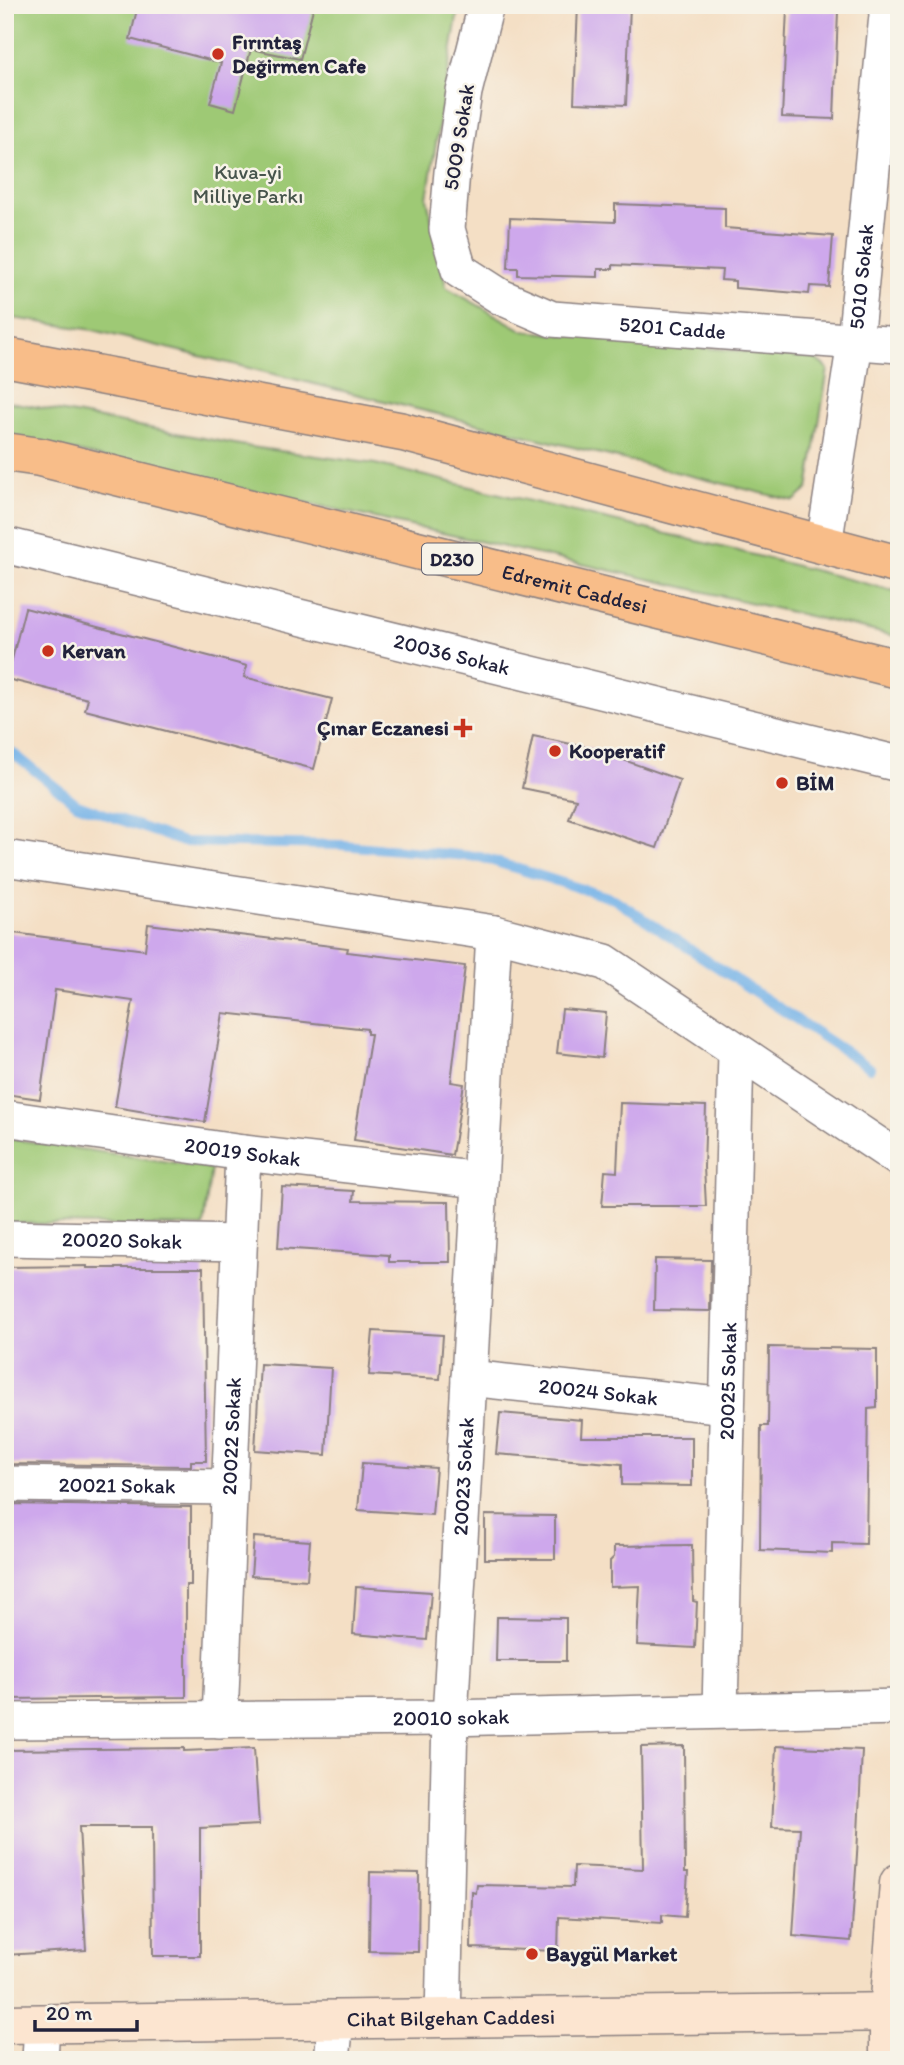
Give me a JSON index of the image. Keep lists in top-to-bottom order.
{
  "streets": {
    "highway": ["D230", "Edremit Caddesi"],
    "main road": ["Cihat Bilgehan Caddesi"],
    "street": [
      "5009 Sokak",
      "5010 Sokak",
      "5201 Cadde",
      "20036 Sokak",
      "20019 Sokak",
      "20020 Sokak",
      "20025 Sokak",
      "20024 Sokak",
      "20022 Sokak",
      "20023 Sokak",
      "20021 Sokak",
      "20010 sokak"
    ]
  },
  "crossings": [
    ["5009 Sokak", "5201 Cadde"],
    ["5010 Sokak", "5201 Cadde"],
    ["20019 Sokak", "20022 Sokak"],
    ["20019 Sokak", "20023 Sokak"],
    ["20020 Sokak", "20022 Sokak"],
    ["20025 Sokak", "20024 Sokak"],
    ["20025 Sokak", "20010 sokak"],
    ["20024 Sokak", "20023 Sokak"],
    ["20022 Sokak", "20021 Sokak"],
    ["20022 Sokak", "20010 sokak"],
    ["20023 Sokak", "20010 sokak"],
    ["20023 Sokak", "Cihat Bilgehan Caddesi"]
  ],
  "parks": ["Kuva-yi Milliye Parkı"],
  "places": {
    "other": [
      "Fırıntaş Değirmen Cafe",
      "Kervan",
      "Kooperatif",
      "BİM",
      "Baygül Market"
    ],
    "health": ["Çınar Eczanesi"]
  },
  "scale_bar": "20 m"
}
